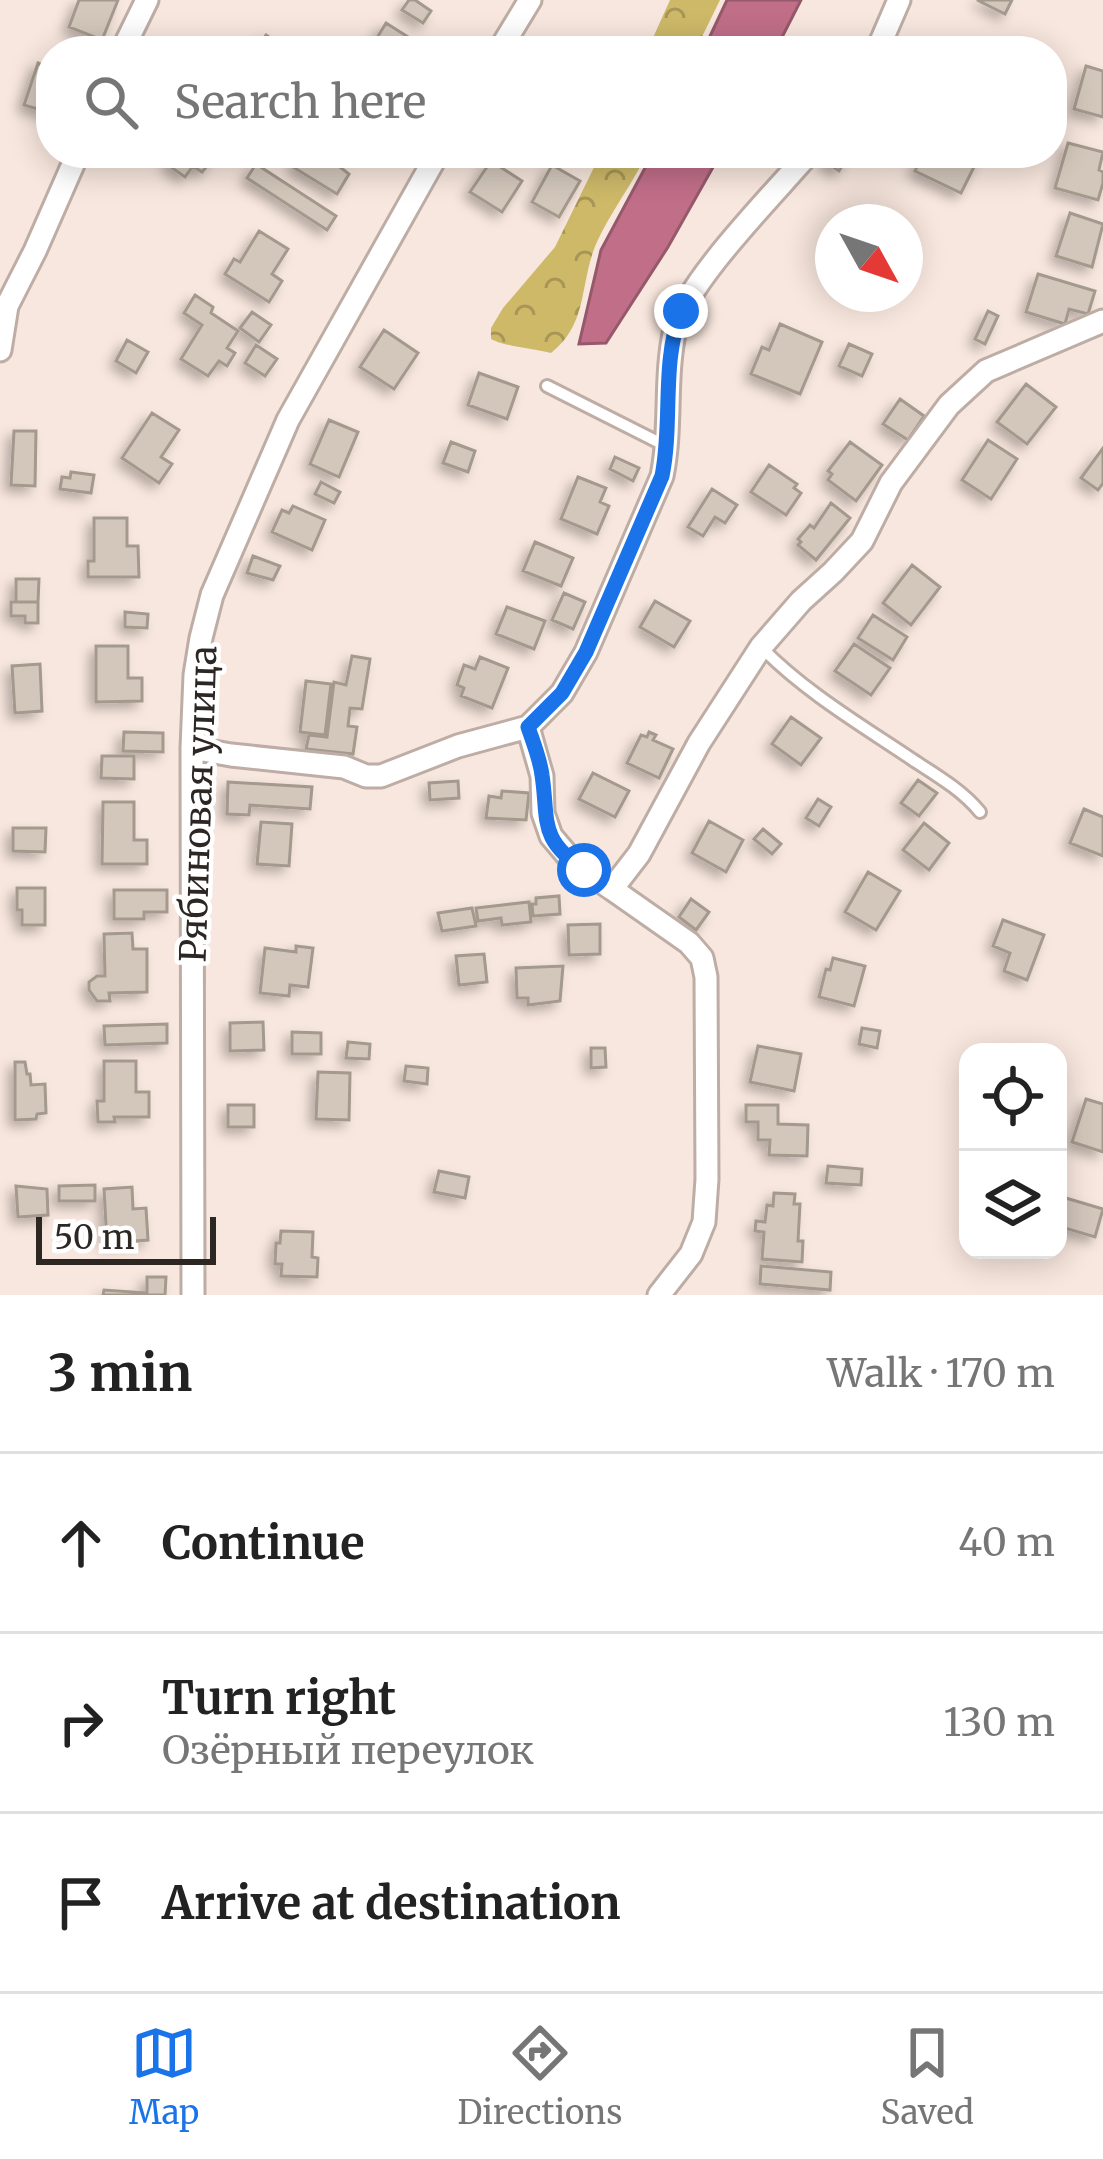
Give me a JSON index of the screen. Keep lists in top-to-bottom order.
{
  "streets": {
    "street": ["Рябиновая улица"]
  },
  "scale_bar": "50 m",
  "north": "bottom right",
  "page": {
    "search": "Search here",
    "scale": "50 m",
    "heading": ["3 min", "Walk · 170 m"],
    "list": [
      ["Continue", "40 m"],
      ["Turn right", "Озёрный переулок", "130 m"],
      "Arrive at destination"
    ],
    "nav": ["Map", "Directions", "Saved"]
  }
}
